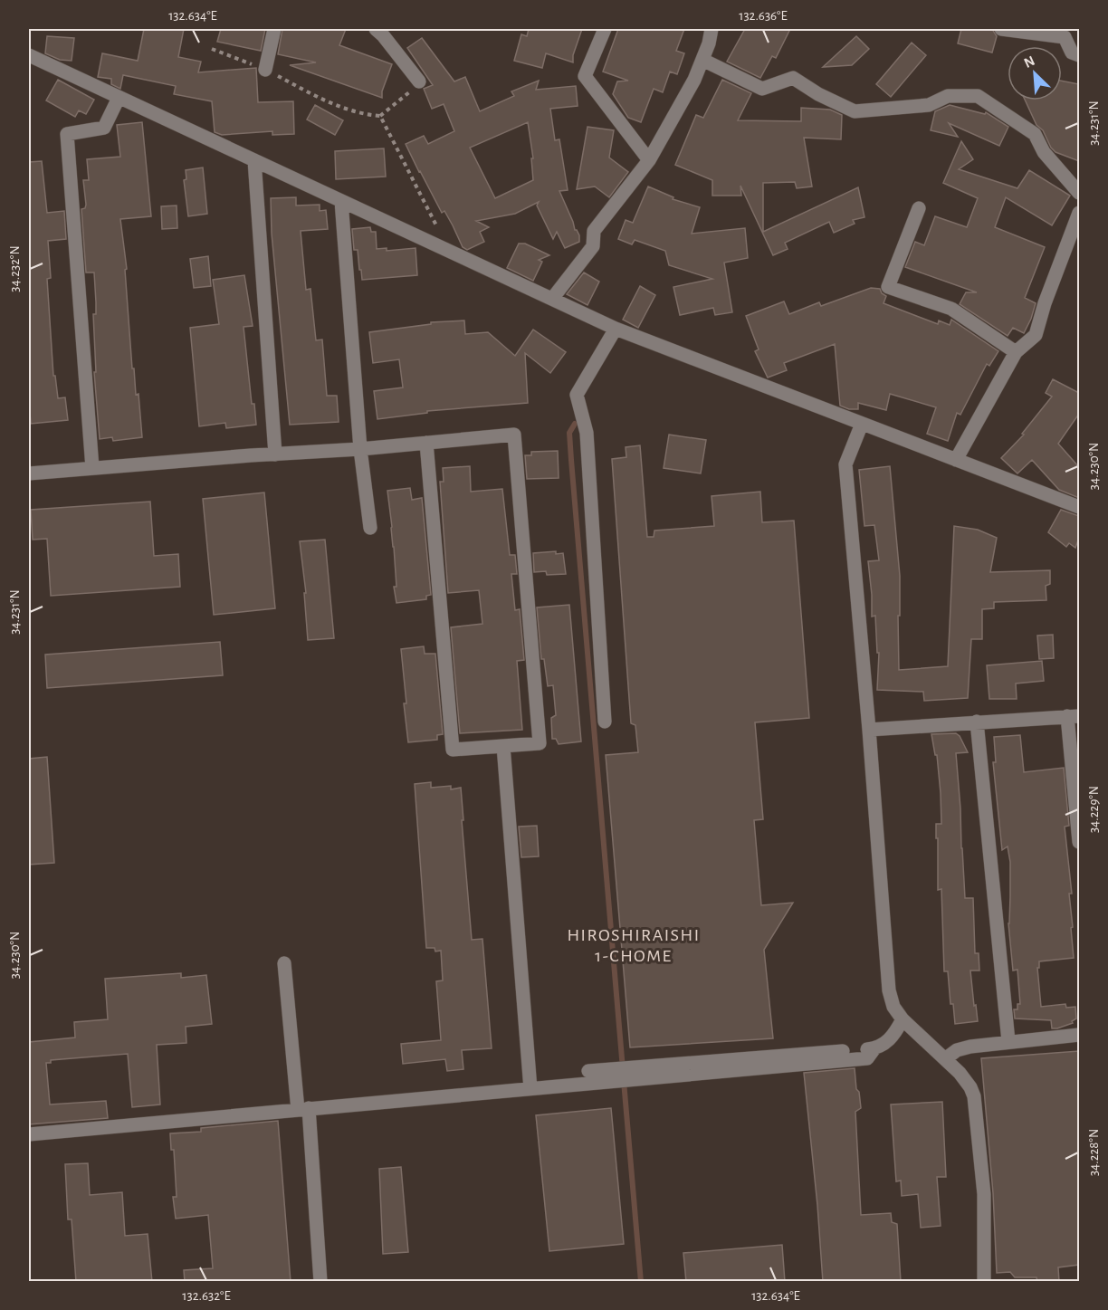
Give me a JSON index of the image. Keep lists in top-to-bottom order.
{
  "districts": ["HIROSHIRAISHI 1-CHOME"],
  "north": "top left",
  "coordinates": [
    "132.634°E",
    "132.636°E",
    "34.231°N",
    "34.232°N",
    "34.230°N",
    "34.229°N",
    "34.228°N",
    "132.632°E"
  ]
}
